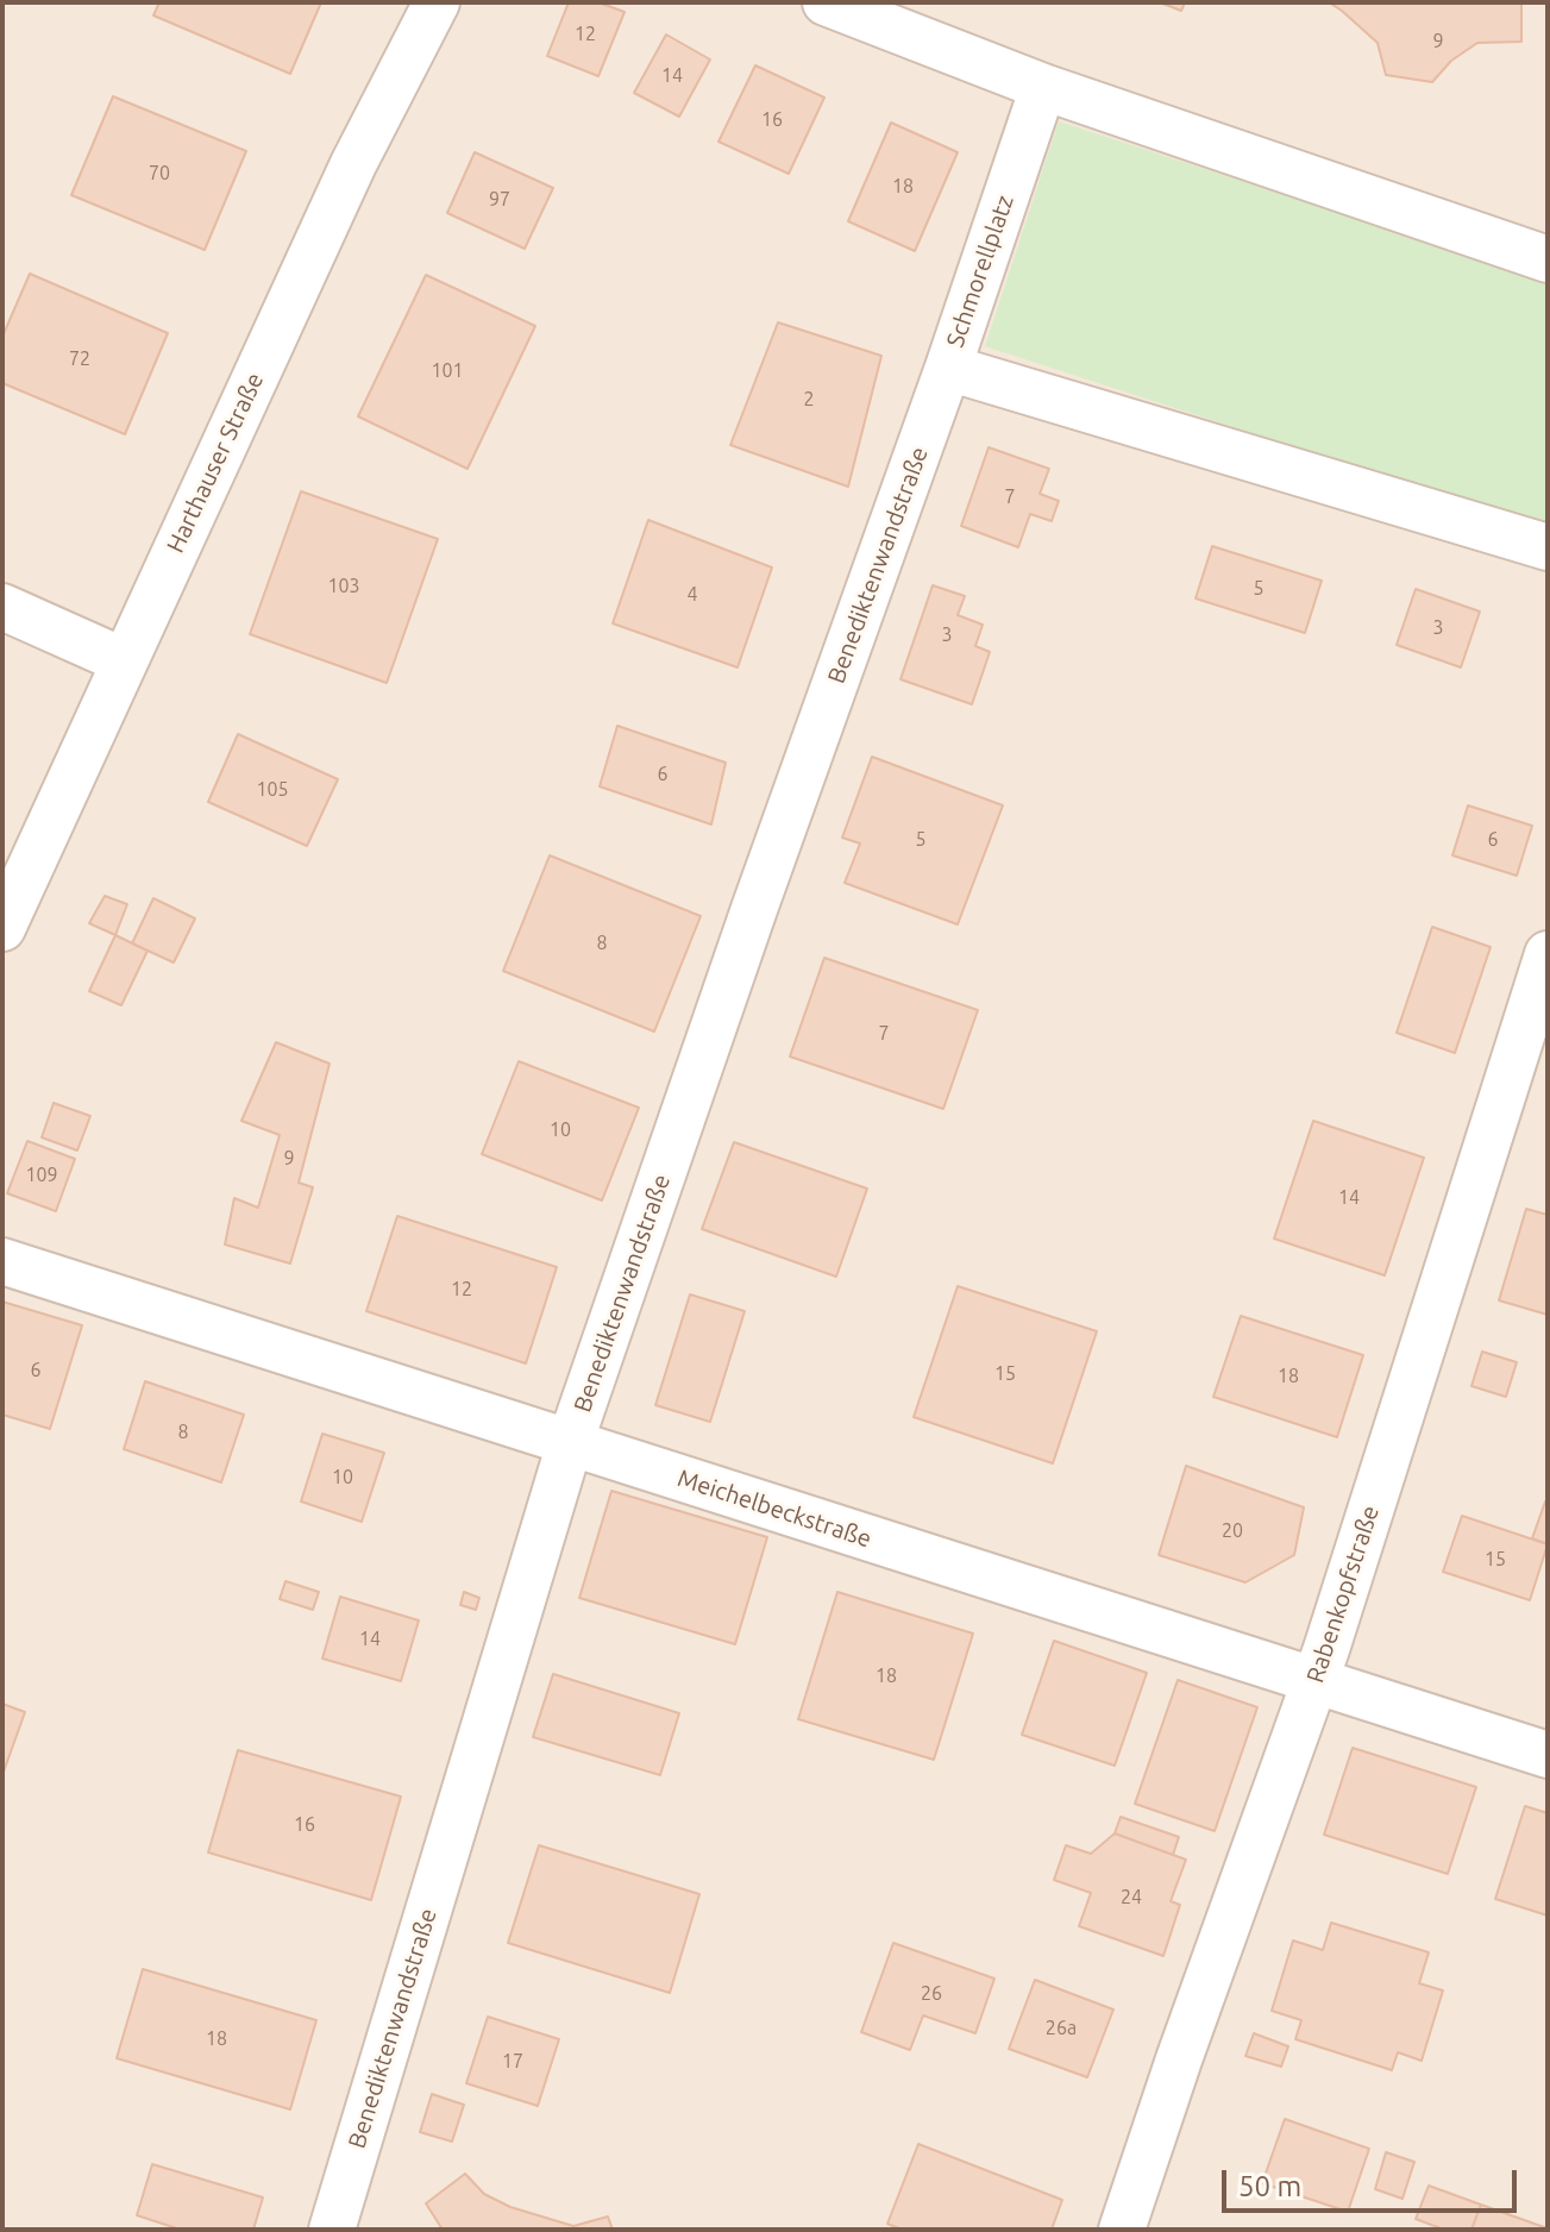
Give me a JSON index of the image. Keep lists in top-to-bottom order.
{
  "streets": {
    "street": [
      "Schmorellplatz",
      "Harthauser Straße",
      "Benediktenwandstraße",
      "Meichelbeckstraße",
      "Rabenkopfstraße"
    ]
  },
  "crossings": [
    ["Schmorellplatz", "Benediktenwandstraße"],
    ["Benediktenwandstraße", "Meichelbeckstraße"],
    ["Meichelbeckstraße", "Rabenkopfstraße"]
  ],
  "house_numbers": [
    "12",
    "9",
    "14",
    "16",
    "70",
    "18",
    "97",
    "72",
    "101",
    "2",
    "7",
    "103",
    "5",
    "4",
    "3",
    "3",
    "6",
    "105",
    "5",
    "6",
    "8",
    "7",
    "10",
    "9",
    "109",
    "14",
    "12",
    "6",
    "15",
    "18",
    "8",
    "10",
    "20",
    "15",
    "14",
    "18",
    "16",
    "24",
    "26",
    "26a",
    "18",
    "17"
  ],
  "scale_bar": "50 m"
}
